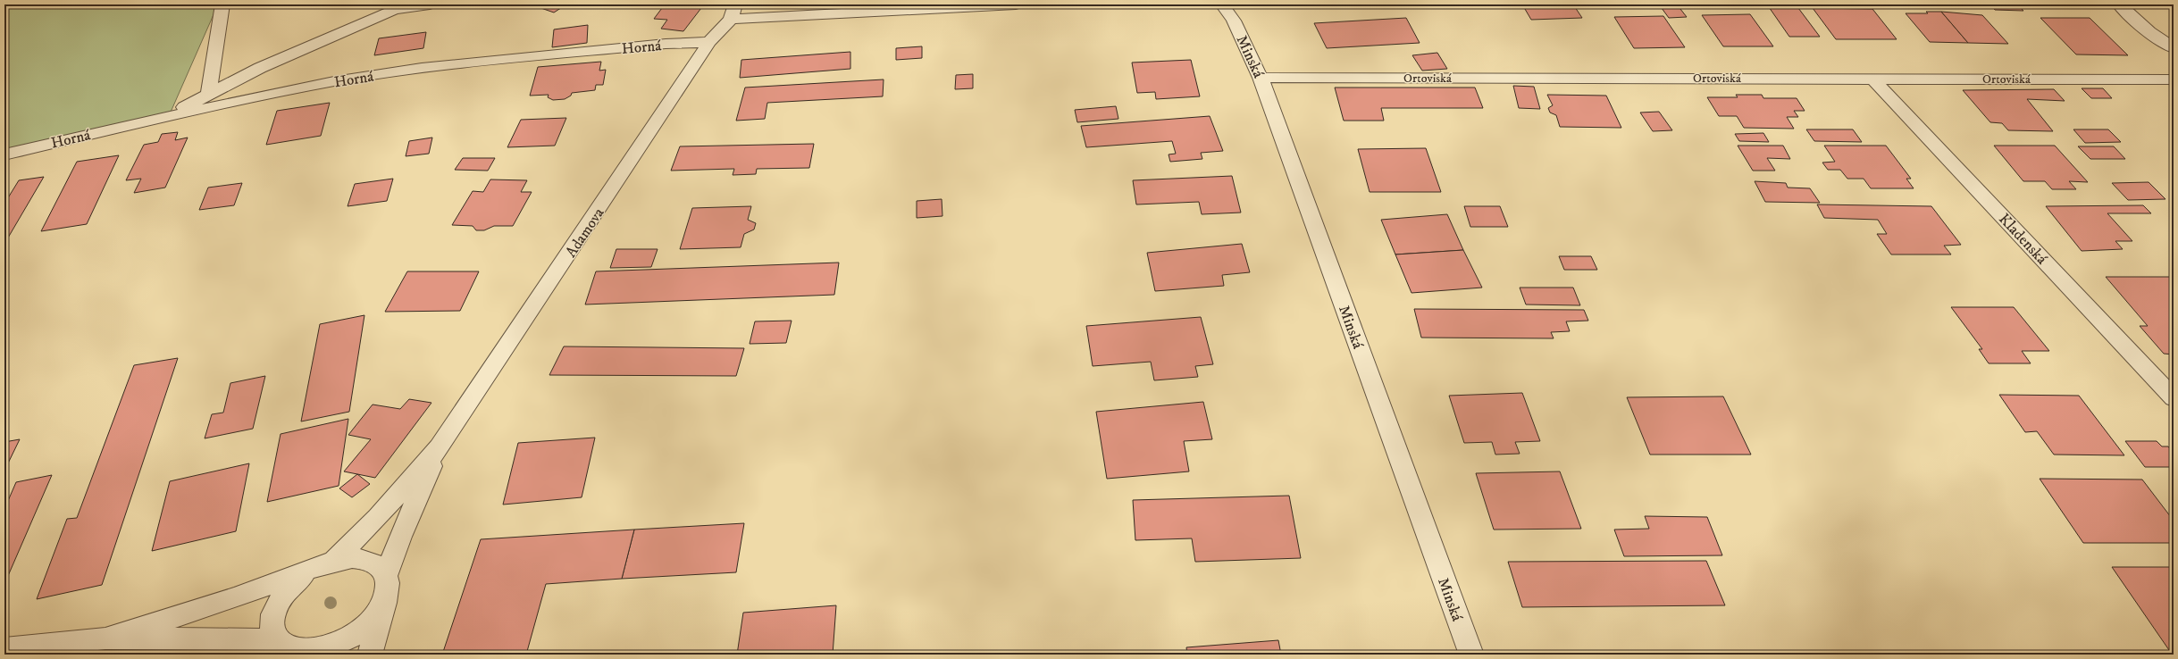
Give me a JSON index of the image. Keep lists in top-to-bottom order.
{
  "streets": {
    "street": [
      "Horná",
      "Minská",
      "Ortoviská",
      "Adamova",
      "Kladenská"
    ]
  },
  "crossings": [
    ["Horná", "Adamova"],
    ["Minská", "Ortoviská"],
    ["Ortoviská", "Kladenská"]
  ]
}
